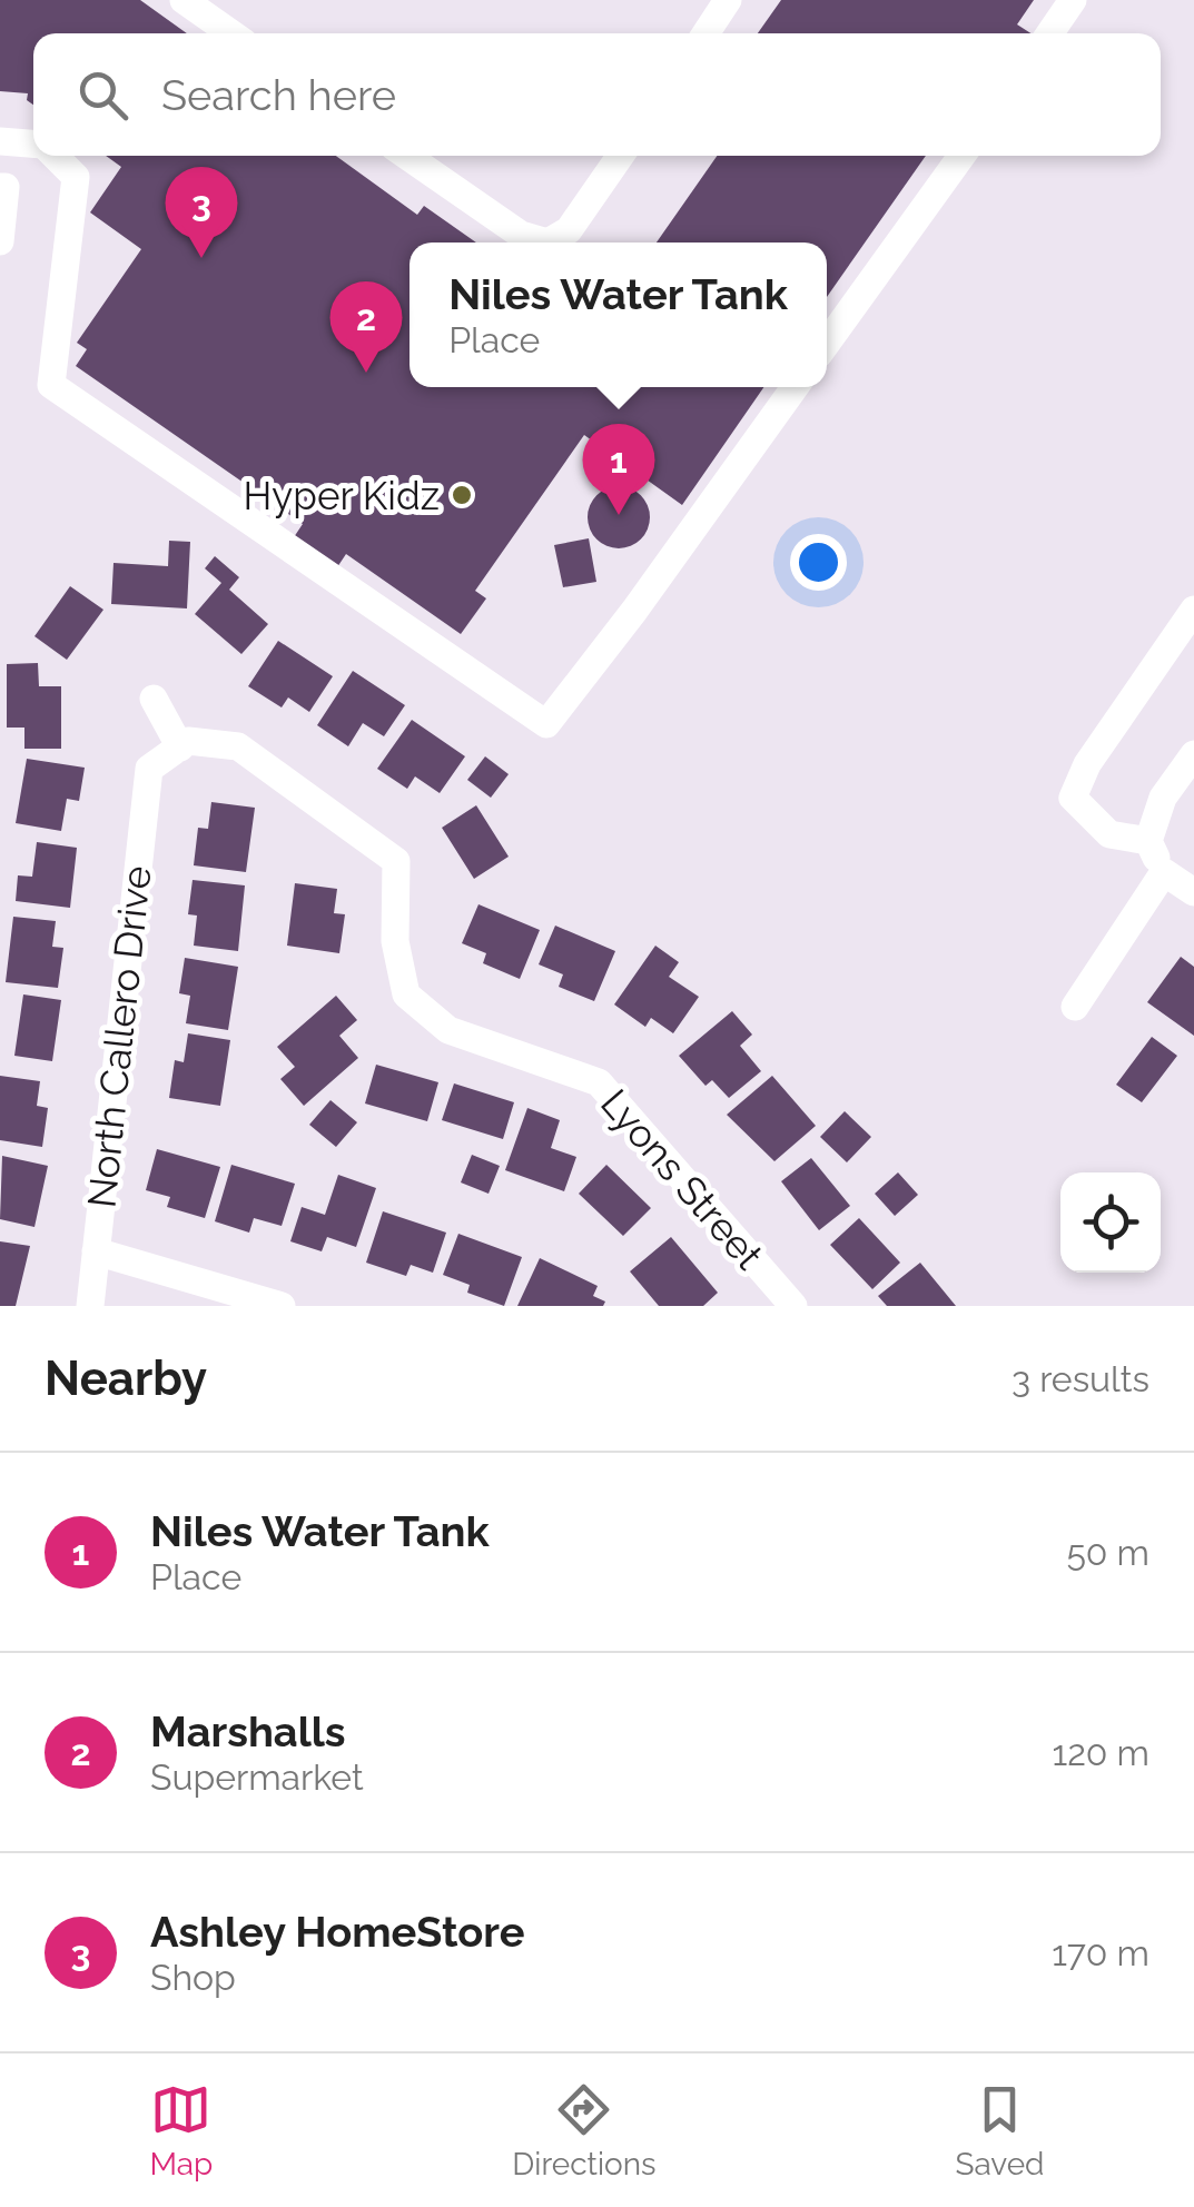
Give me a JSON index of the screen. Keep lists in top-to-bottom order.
{
  "streets": {
    "street": ["North Callero Drive", "Lyons Street"]
  },
  "crossings": [
    ["North Callero Drive", "Lyons Street"]
  ],
  "places": ["Hyper Kidz"],
  "page": {
    "search": "Search here",
    "pins": ["3", "2", "1"],
    "popup": ["Niles Water Tank", "Place"],
    "heading": ["Nearby", "3 results"],
    "list": [
      {
        "mark": "1",
        "name": "Niles Water Tank",
        "note": "Place",
        "value": "50 m"
      },
      {
        "mark": "2",
        "name": "Marshalls",
        "note": "Supermarket",
        "value": "120 m"
      },
      {
        "mark": "3",
        "name": "Ashley HomeStore",
        "note": "Shop",
        "value": "170 m"
      }
    ],
    "nav": ["Map", "Directions", "Saved"]
  }
}
